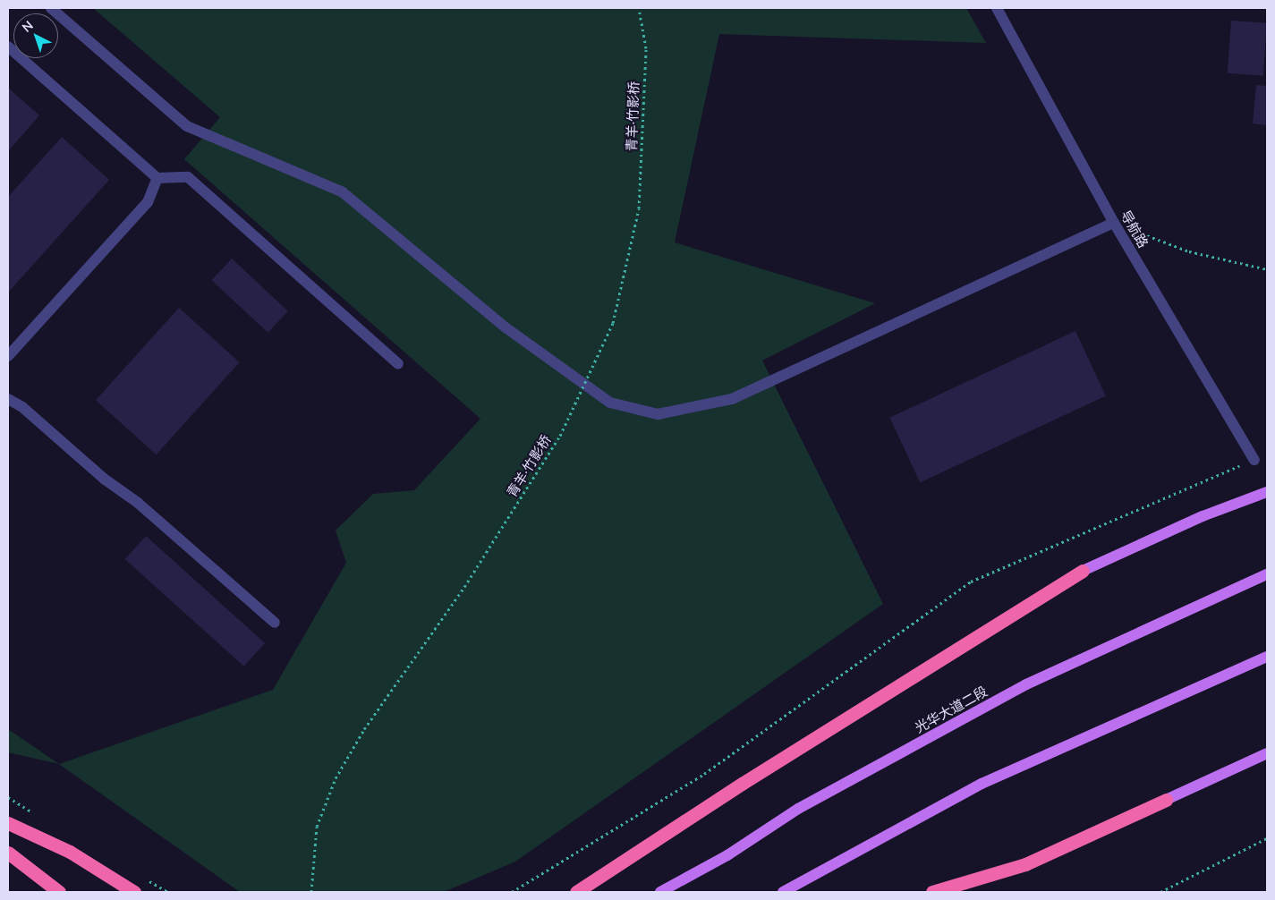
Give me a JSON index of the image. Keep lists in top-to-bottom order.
{
  "streets": {
    "main road": ["光华大道二段"],
    "street": ["导航路"],
    "path": ["青羊·竹影桥"]
  },
  "north": "top left"
}
